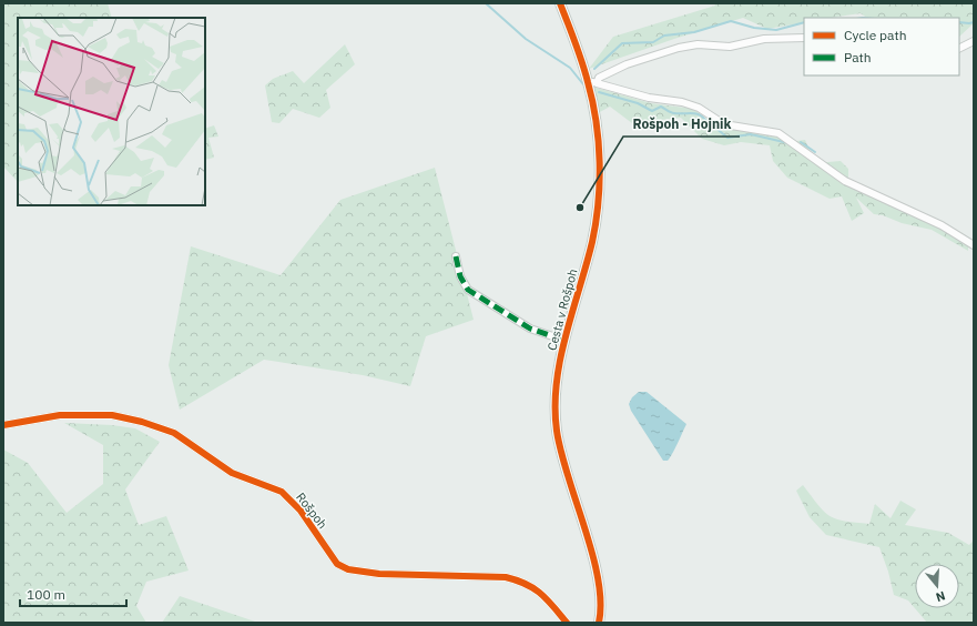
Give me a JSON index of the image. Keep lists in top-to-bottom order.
{
  "streets": {
    "street": ["Cesta v Rošpoh", "Rošpoh"]
  },
  "places": ["Rošpoh - Hojnik"],
  "legend": ["Cycle path", "Path"],
  "scale_bar": "100 m",
  "north": "bottom"
}
